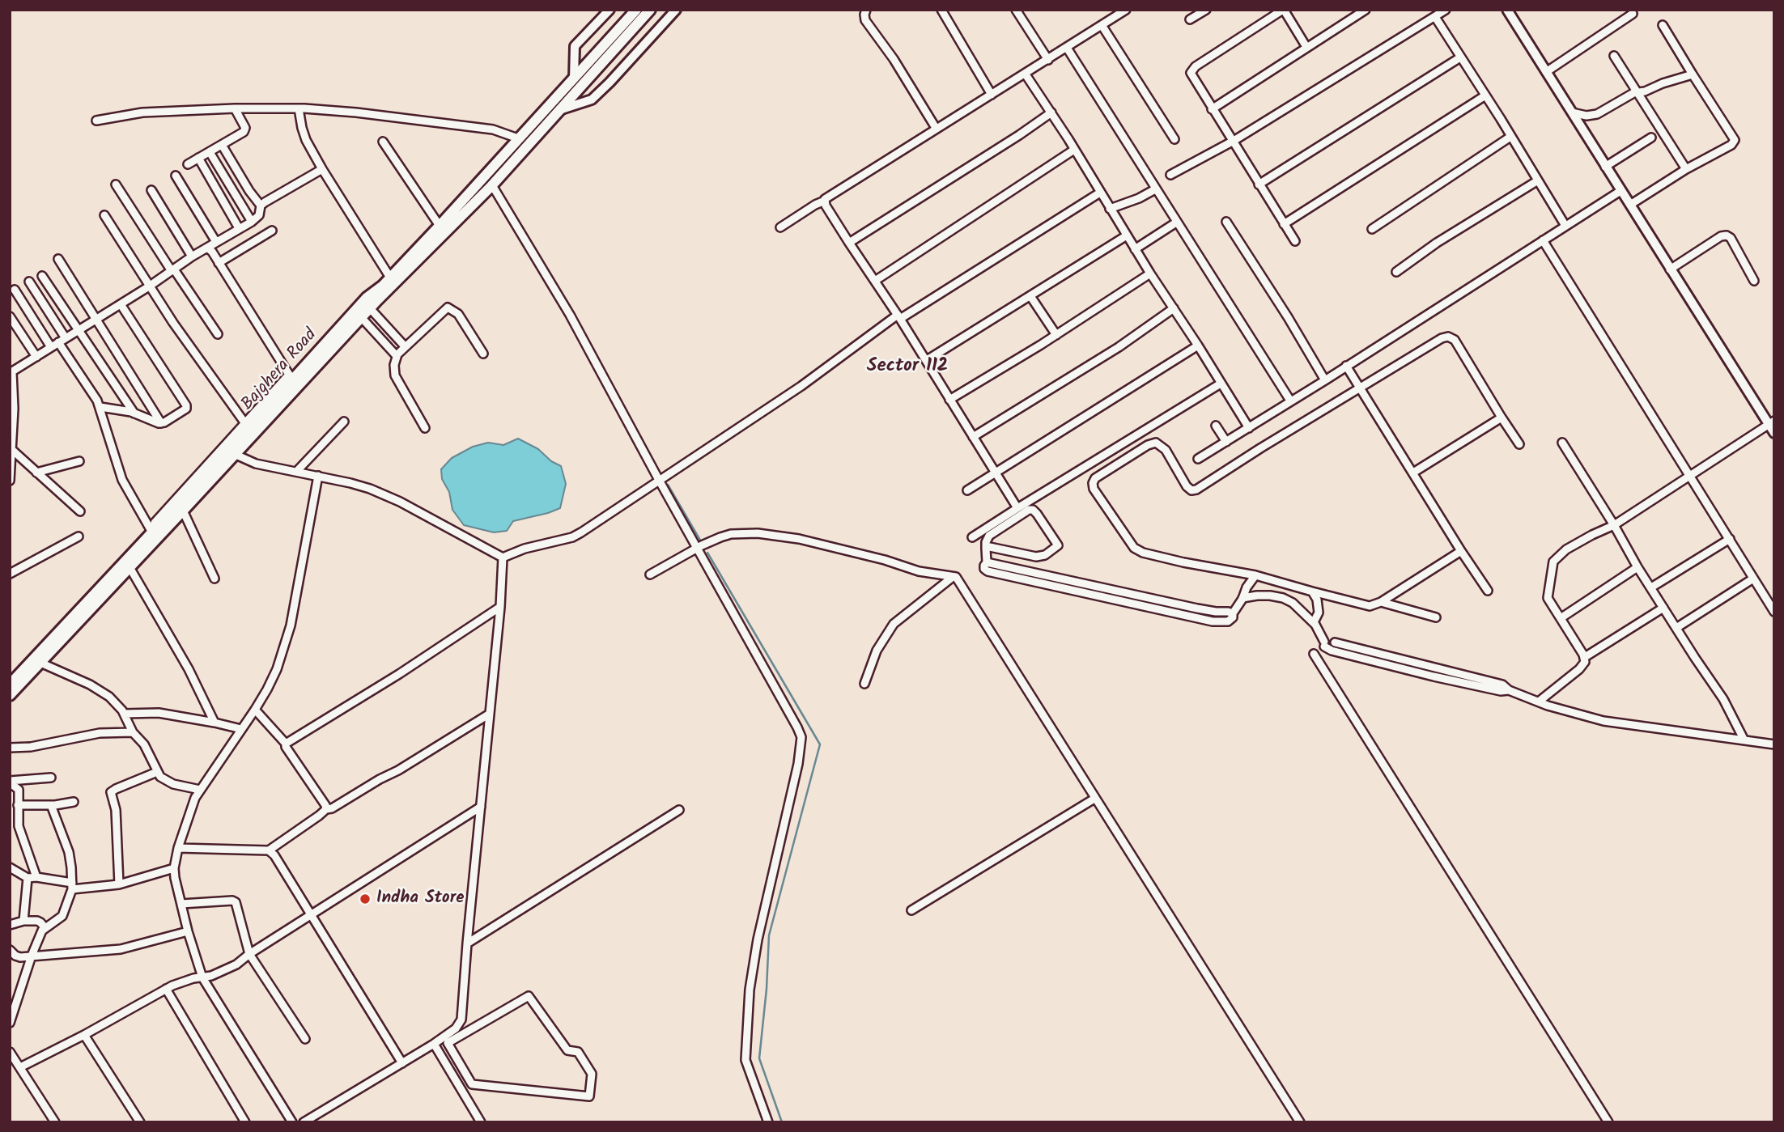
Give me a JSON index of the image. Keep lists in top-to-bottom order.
{
  "streets": {
    "main road": ["Bajghera Road"]
  },
  "districts": ["Sector 112"],
  "places": ["Indha Store"]
}
